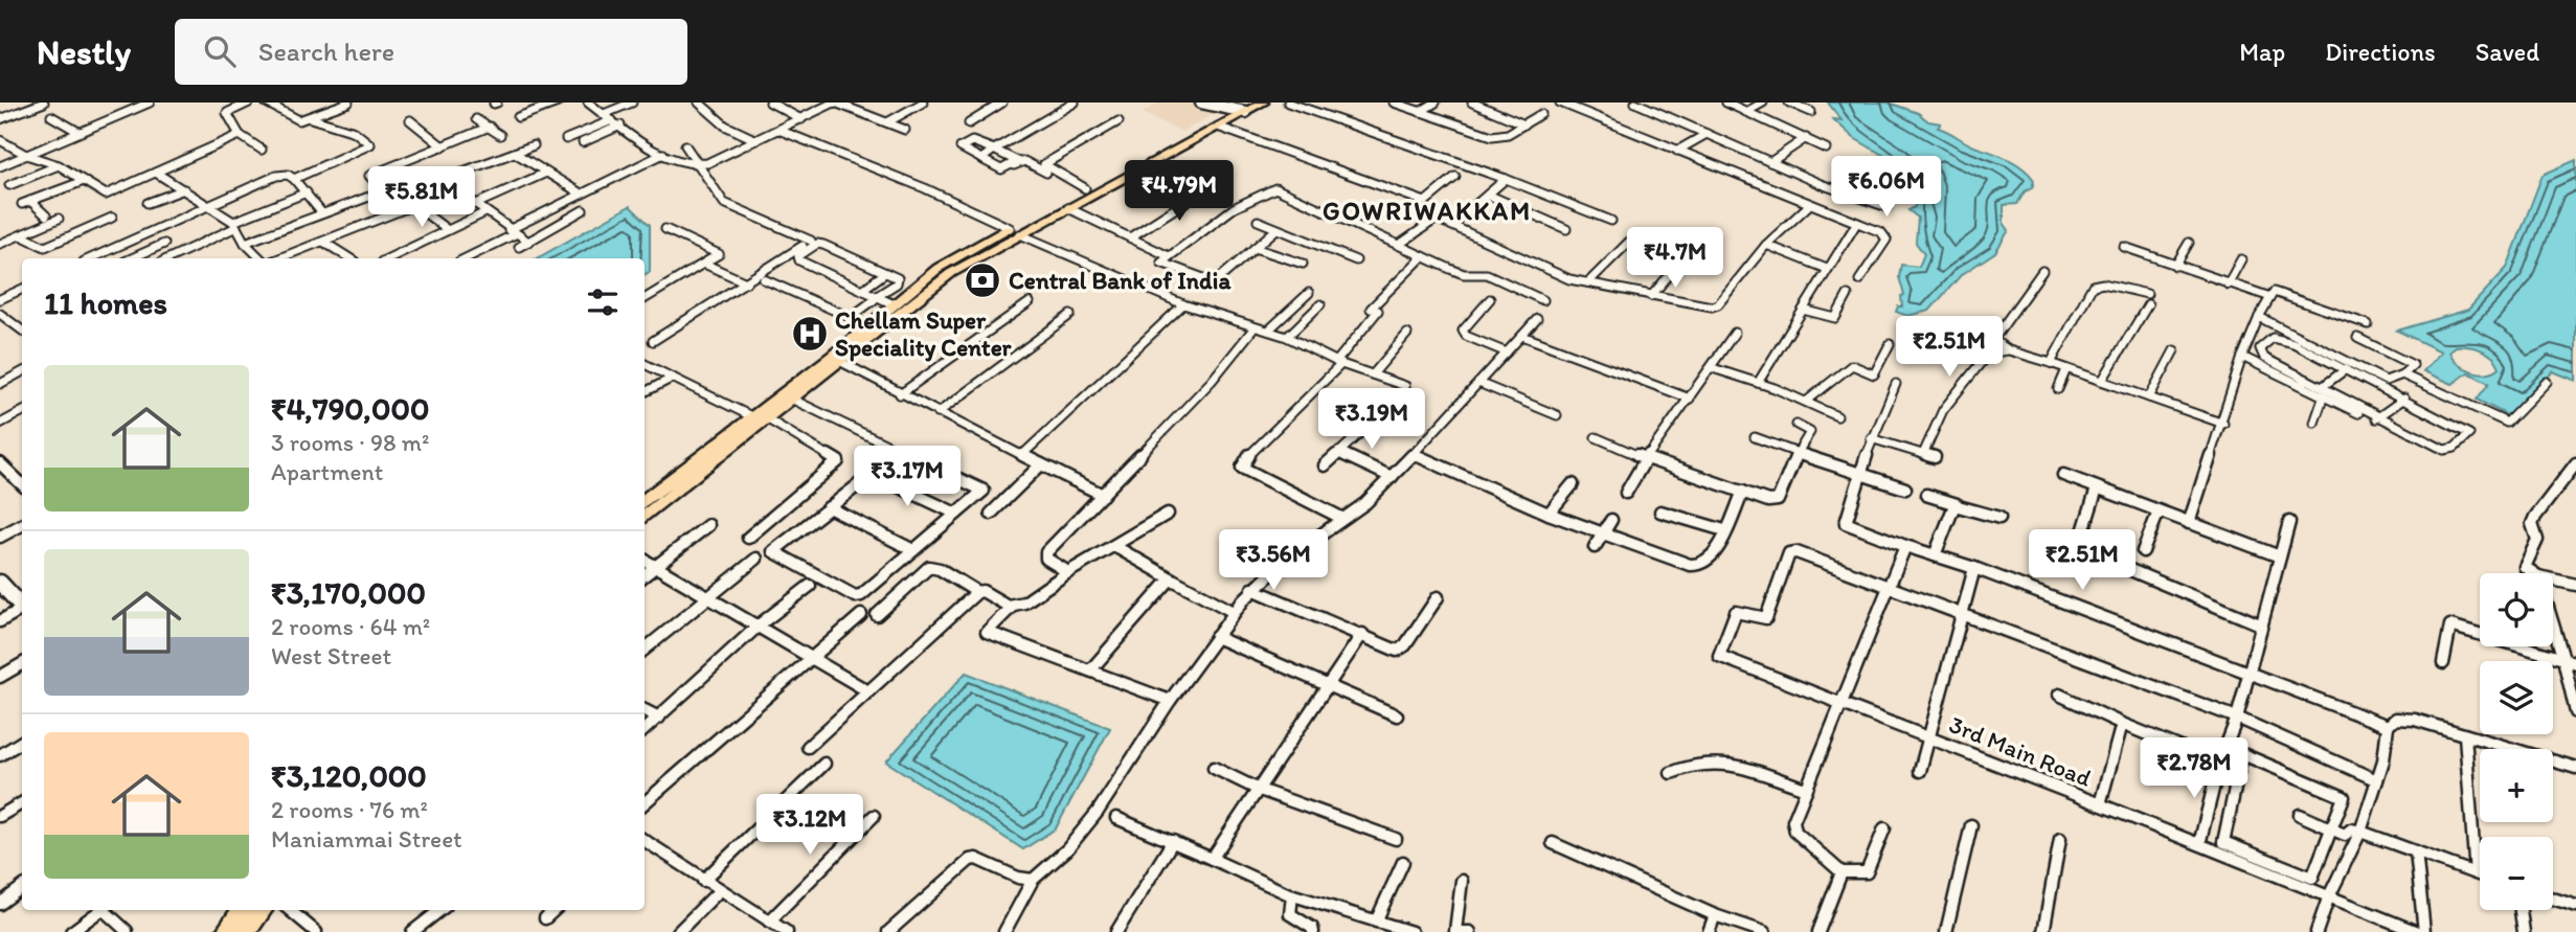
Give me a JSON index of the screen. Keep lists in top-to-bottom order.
{
  "streets": {
    "street": ["3rd Main Road"]
  },
  "districts": ["GOWRIWAKKAM"],
  "places": {
    "bank": ["Central Bank of India"],
    "hospital": ["Chellam Super Speciality Center"]
  },
  "page": {
    "header": "Nestly",
    "search": "Search here",
    "nav": ["Map", "Directions", "Saved"],
    "price": [
      "₹6.06M",
      "₹4.79M",
      "₹5.81M",
      "₹4.7M",
      "₹2.51M",
      "₹3.19M",
      "₹3.17M",
      "₹3.56M",
      "₹2.51M",
      "₹2.78M",
      "₹3.12M"
    ],
    "heading": "11 homes",
    "list": [
      {
        "name": "₹4,790,000",
        "note": "3 rooms · 98 m² · Apartment"
      },
      {
        "name": "₹3,170,000",
        "note": "2 rooms · 64 m² · West Street"
      },
      {
        "name": "₹3,120,000",
        "note": "2 rooms · 76 m² · Maniammai Street"
      }
    ],
    "map_buttons": ["+", "−"]
  }
}
